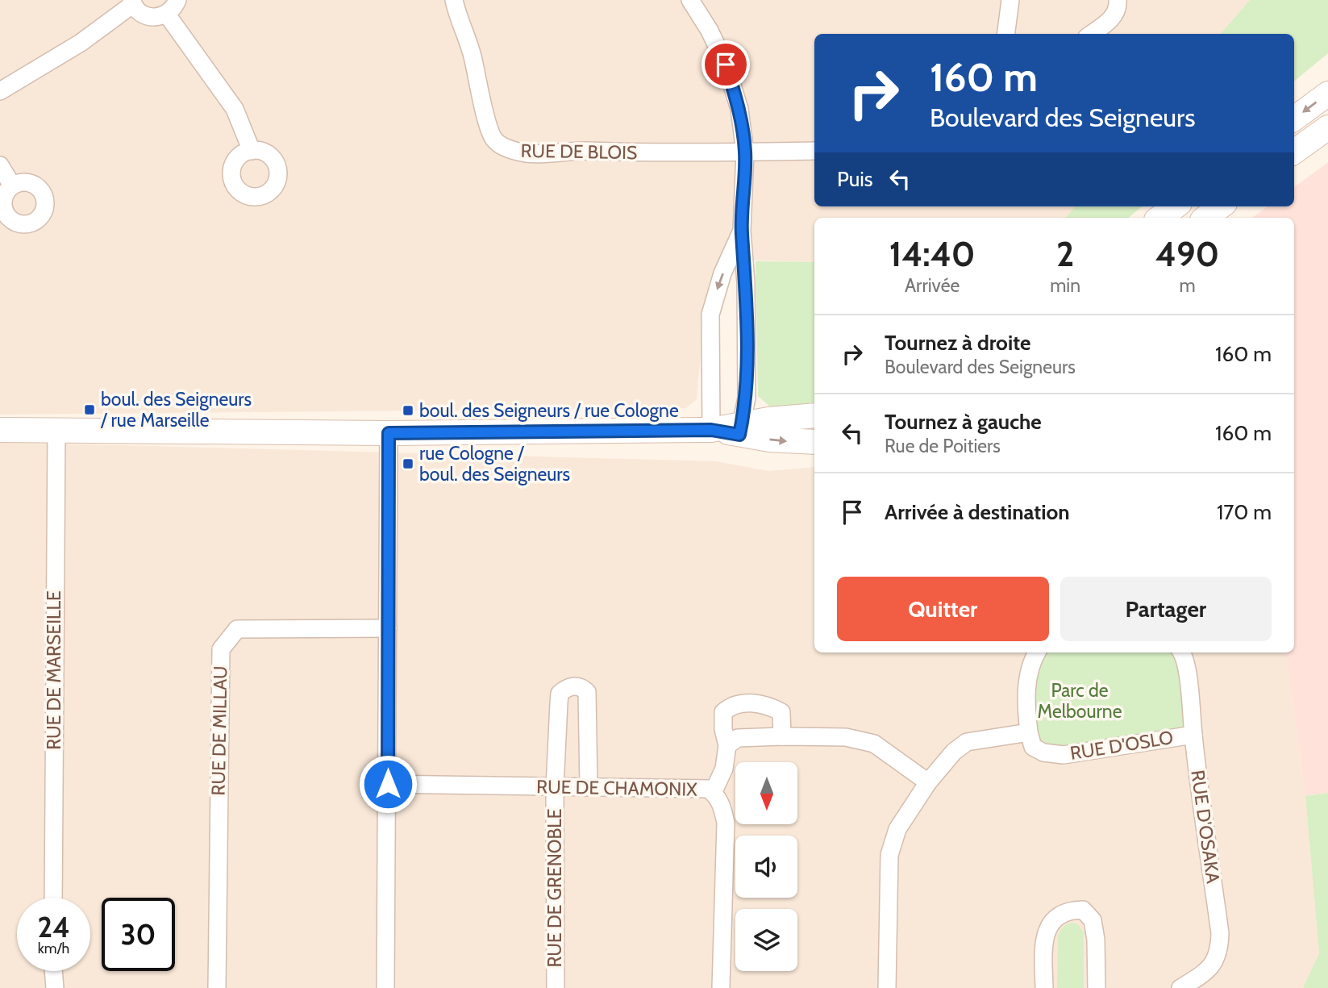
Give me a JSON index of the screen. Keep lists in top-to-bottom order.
{
  "streets": {
    "street": [
      "RUE DE BLOIS",
      "RUE DE MARSEILLE",
      "RUE DE MILLAU",
      "RUE D'OSLO",
      "RUE DE CHAMONIX",
      "RUE D'OSAKA",
      "RUE DE GRENOBLE"
    ]
  },
  "crossings": [
    ["RUE D'OSLO", "RUE D'OSAKA"],
    ["RUE DE CHAMONIX", "RUE DE GRENOBLE"]
  ],
  "parks": ["Parc de Melbourne"],
  "places": {
    "transit": ["boul. des Seigneurs / rue Marseille", "boul. des Seigneurs / rue Cologne", "rue Cologne / boul. des Seigneurs"]
  },
  "north": "bottom",
  "page": {
    "turn": ["160 m", "Boulevard des Seigneurs"],
    "then": "Puis",
    "eta": [
      "14:40",
      "Arrivée",
      "2",
      "min",
      "490",
      "m"
    ],
    "list": [
      {
        "name": "Tournez à droite",
        "note": "Boulevard des Seigneurs",
        "value": "160 m"
      },
      {
        "name": "Tournez à gauche",
        "note": "Rue de Poitiers",
        "value": "160 m"
      },
      {
        "name": "Arrivée à destination",
        "value": "170 m"
      }
    ],
    "buttons": ["Quitter", "Partager"],
    "speed": "24 km/h",
    "limit": "30"
  }
}
